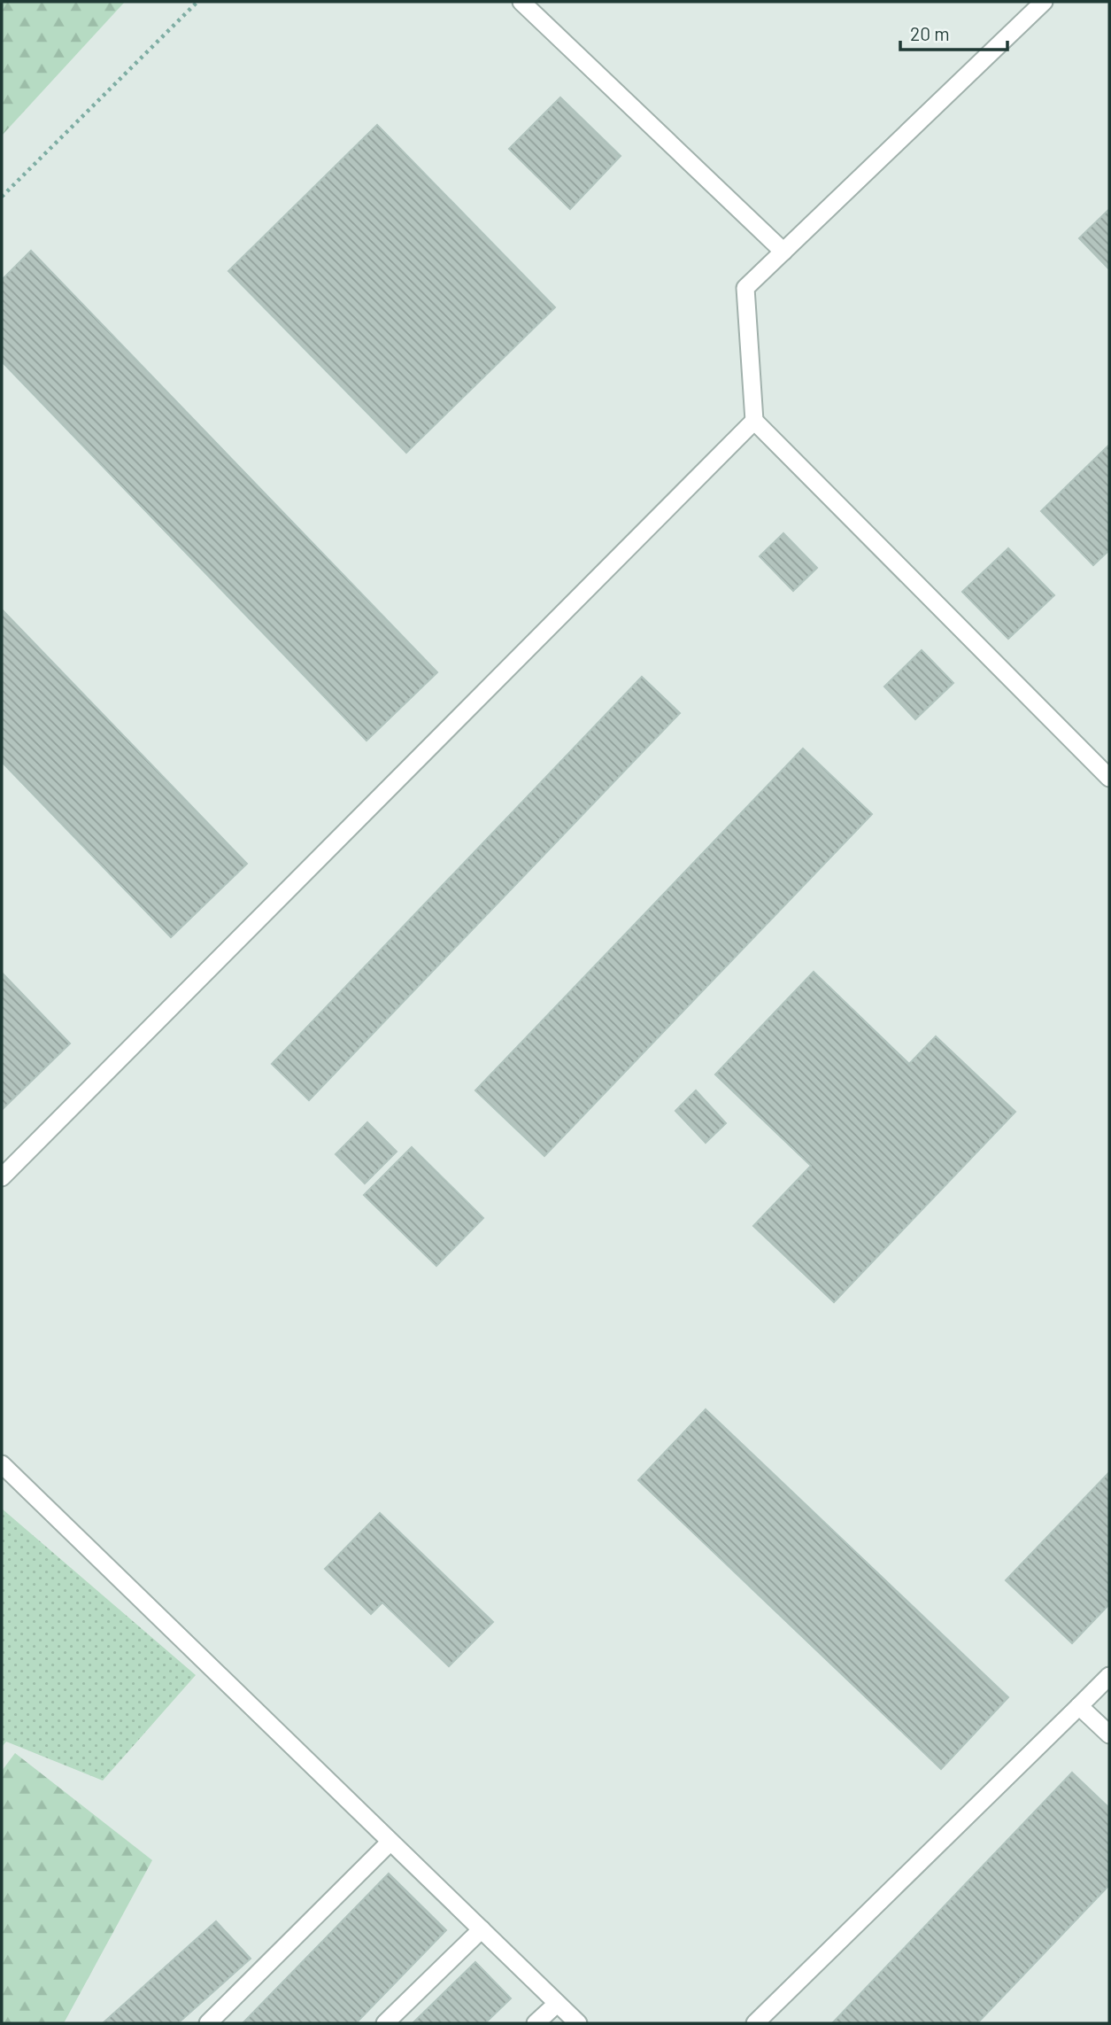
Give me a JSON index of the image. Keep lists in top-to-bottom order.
{
  "scale_bar": "20 m"
}
